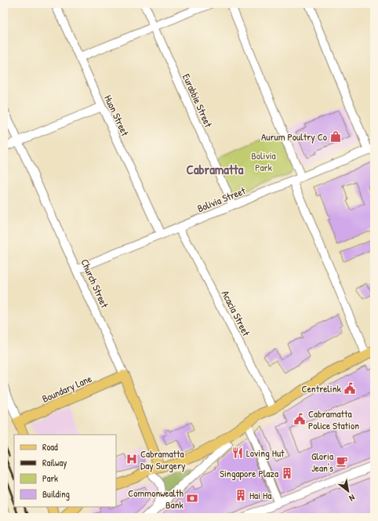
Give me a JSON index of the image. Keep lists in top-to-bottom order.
{
  "streets": {
    "main road": ["Church Street", "Boundary Lane"],
    "street": [
      "Eurabbie Street",
      "Huon Street",
      "Bolivia Street",
      "Acacia Street"
    ]
  },
  "crossings": [
    ["Eurabbie Street", "Bolivia Street"],
    ["Huon Street", "Bolivia Street"],
    ["Bolivia Street", "Church Street"],
    ["Bolivia Street", "Acacia Street"],
    ["Church Street", "Boundary Lane"]
  ],
  "districts": ["Cabramatta"],
  "parks": ["Bolivia Park"],
  "places": {
    "shop": ["Aurum Poultry Co"],
    "public building": ["Centrelink", "Cabramatta Police Station"],
    "restaurant": ["Loving Hut"],
    "hospital": ["Cabramatta Day Surgery"],
    "cafe": ["Gloria Jean's"],
    "building": ["Singapore Plaza", "Hai Ha"],
    "bank": ["Commonwealth Bank"]
  },
  "legend": [
    "Road",
    "Railway",
    "Park",
    "Building"
  ],
  "north": "bottom right"
}
